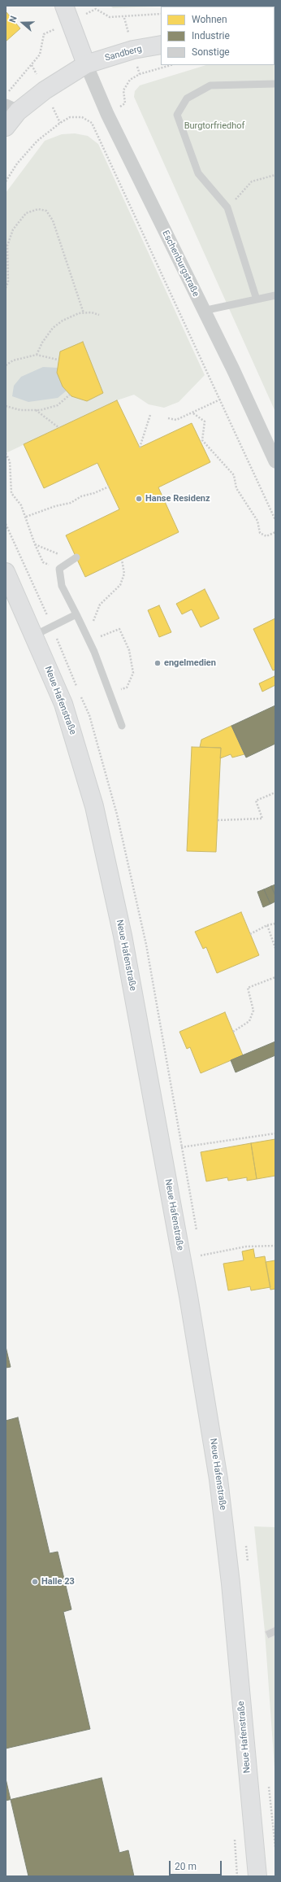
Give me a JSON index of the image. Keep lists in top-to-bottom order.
{
  "streets": {
    "main road": ["Sandberg", "Neue Hafenstraße"],
    "street": ["Eschenburgstraße"]
  },
  "crossings": [
    ["Sandberg", "Eschenburgstraße"]
  ],
  "parks": ["Burgtorfriedhof"],
  "places": ["Hanse Residenz", "engelmedien", "Halle 23"],
  "legend": ["Wohnen", "Industrie", "Sonstige"],
  "scale_bar": "20 m",
  "north": "left"
}
